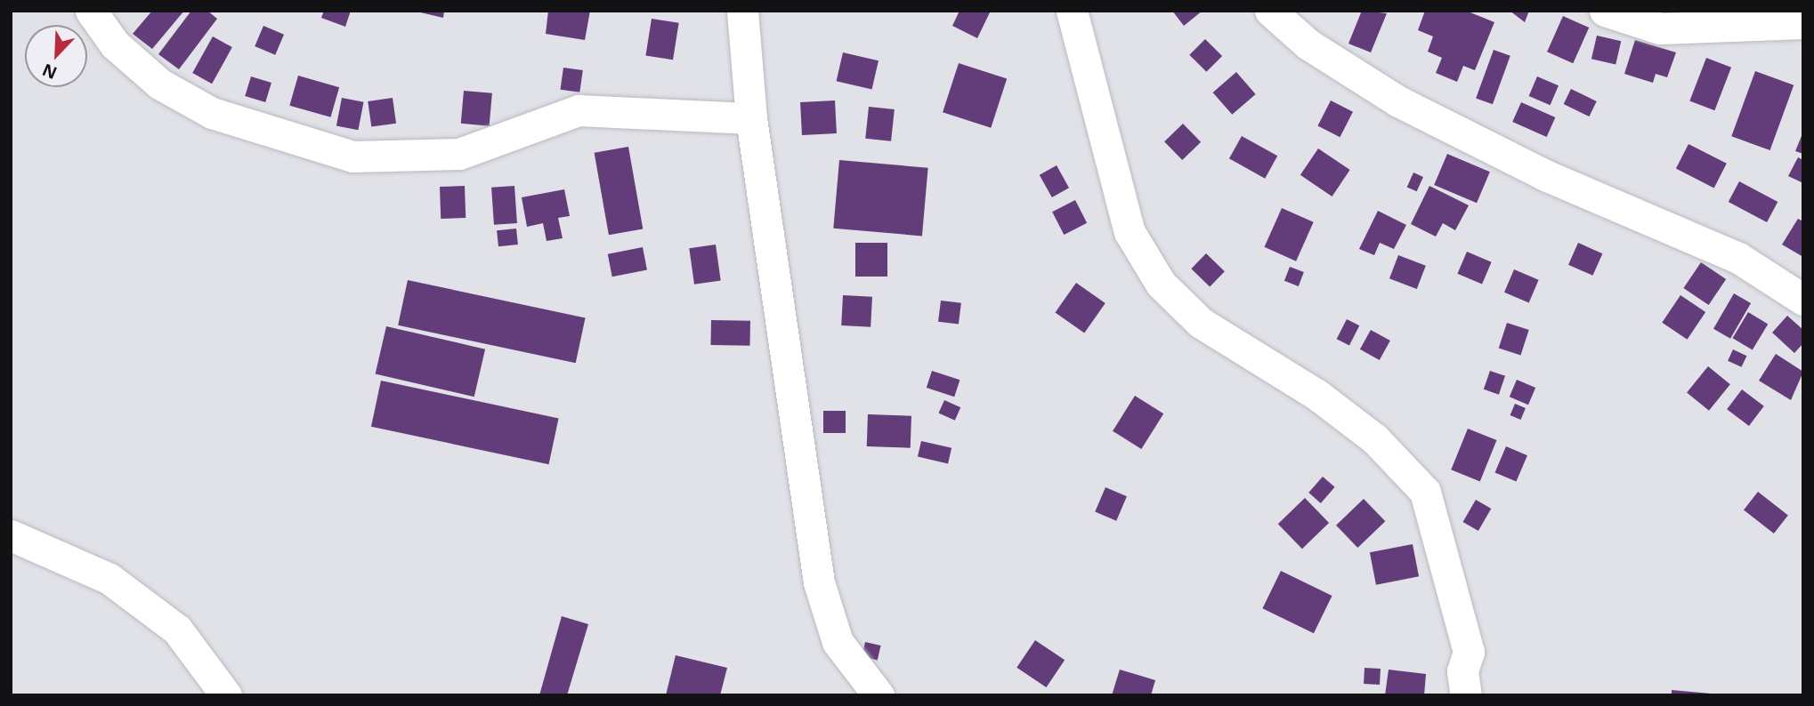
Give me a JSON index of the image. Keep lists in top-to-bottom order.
{
  "north": "bottom left"
}
